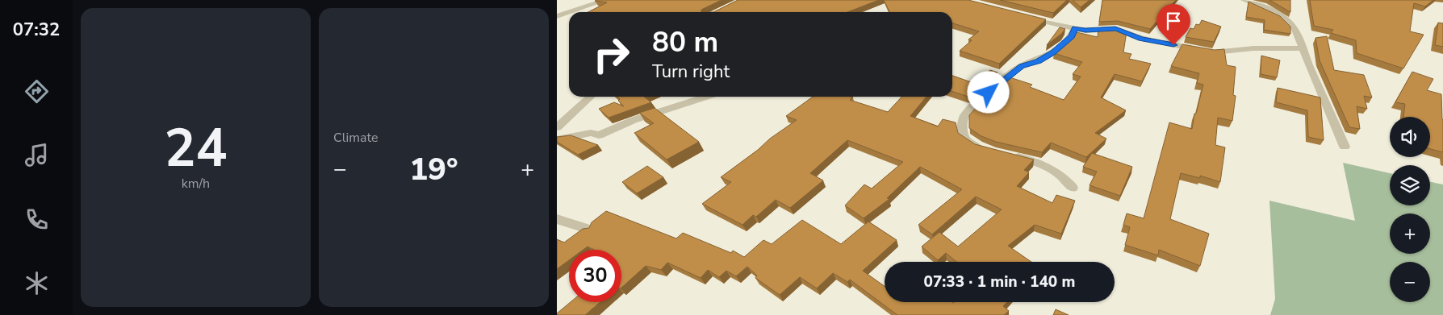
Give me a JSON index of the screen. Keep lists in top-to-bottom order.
{
  "page": {
    "tabs": "07:32",
    "tile": [
      ["24", "km/h"],
      "Climate"
    ],
    "turn": ["80 m", "Turn right"],
    "map_buttons": ["+", "−"],
    "heat": ["−", "19°", "+"],
    "limit": "30",
    "trip": "07:33 · 1 min · 140 m"
  }
}
